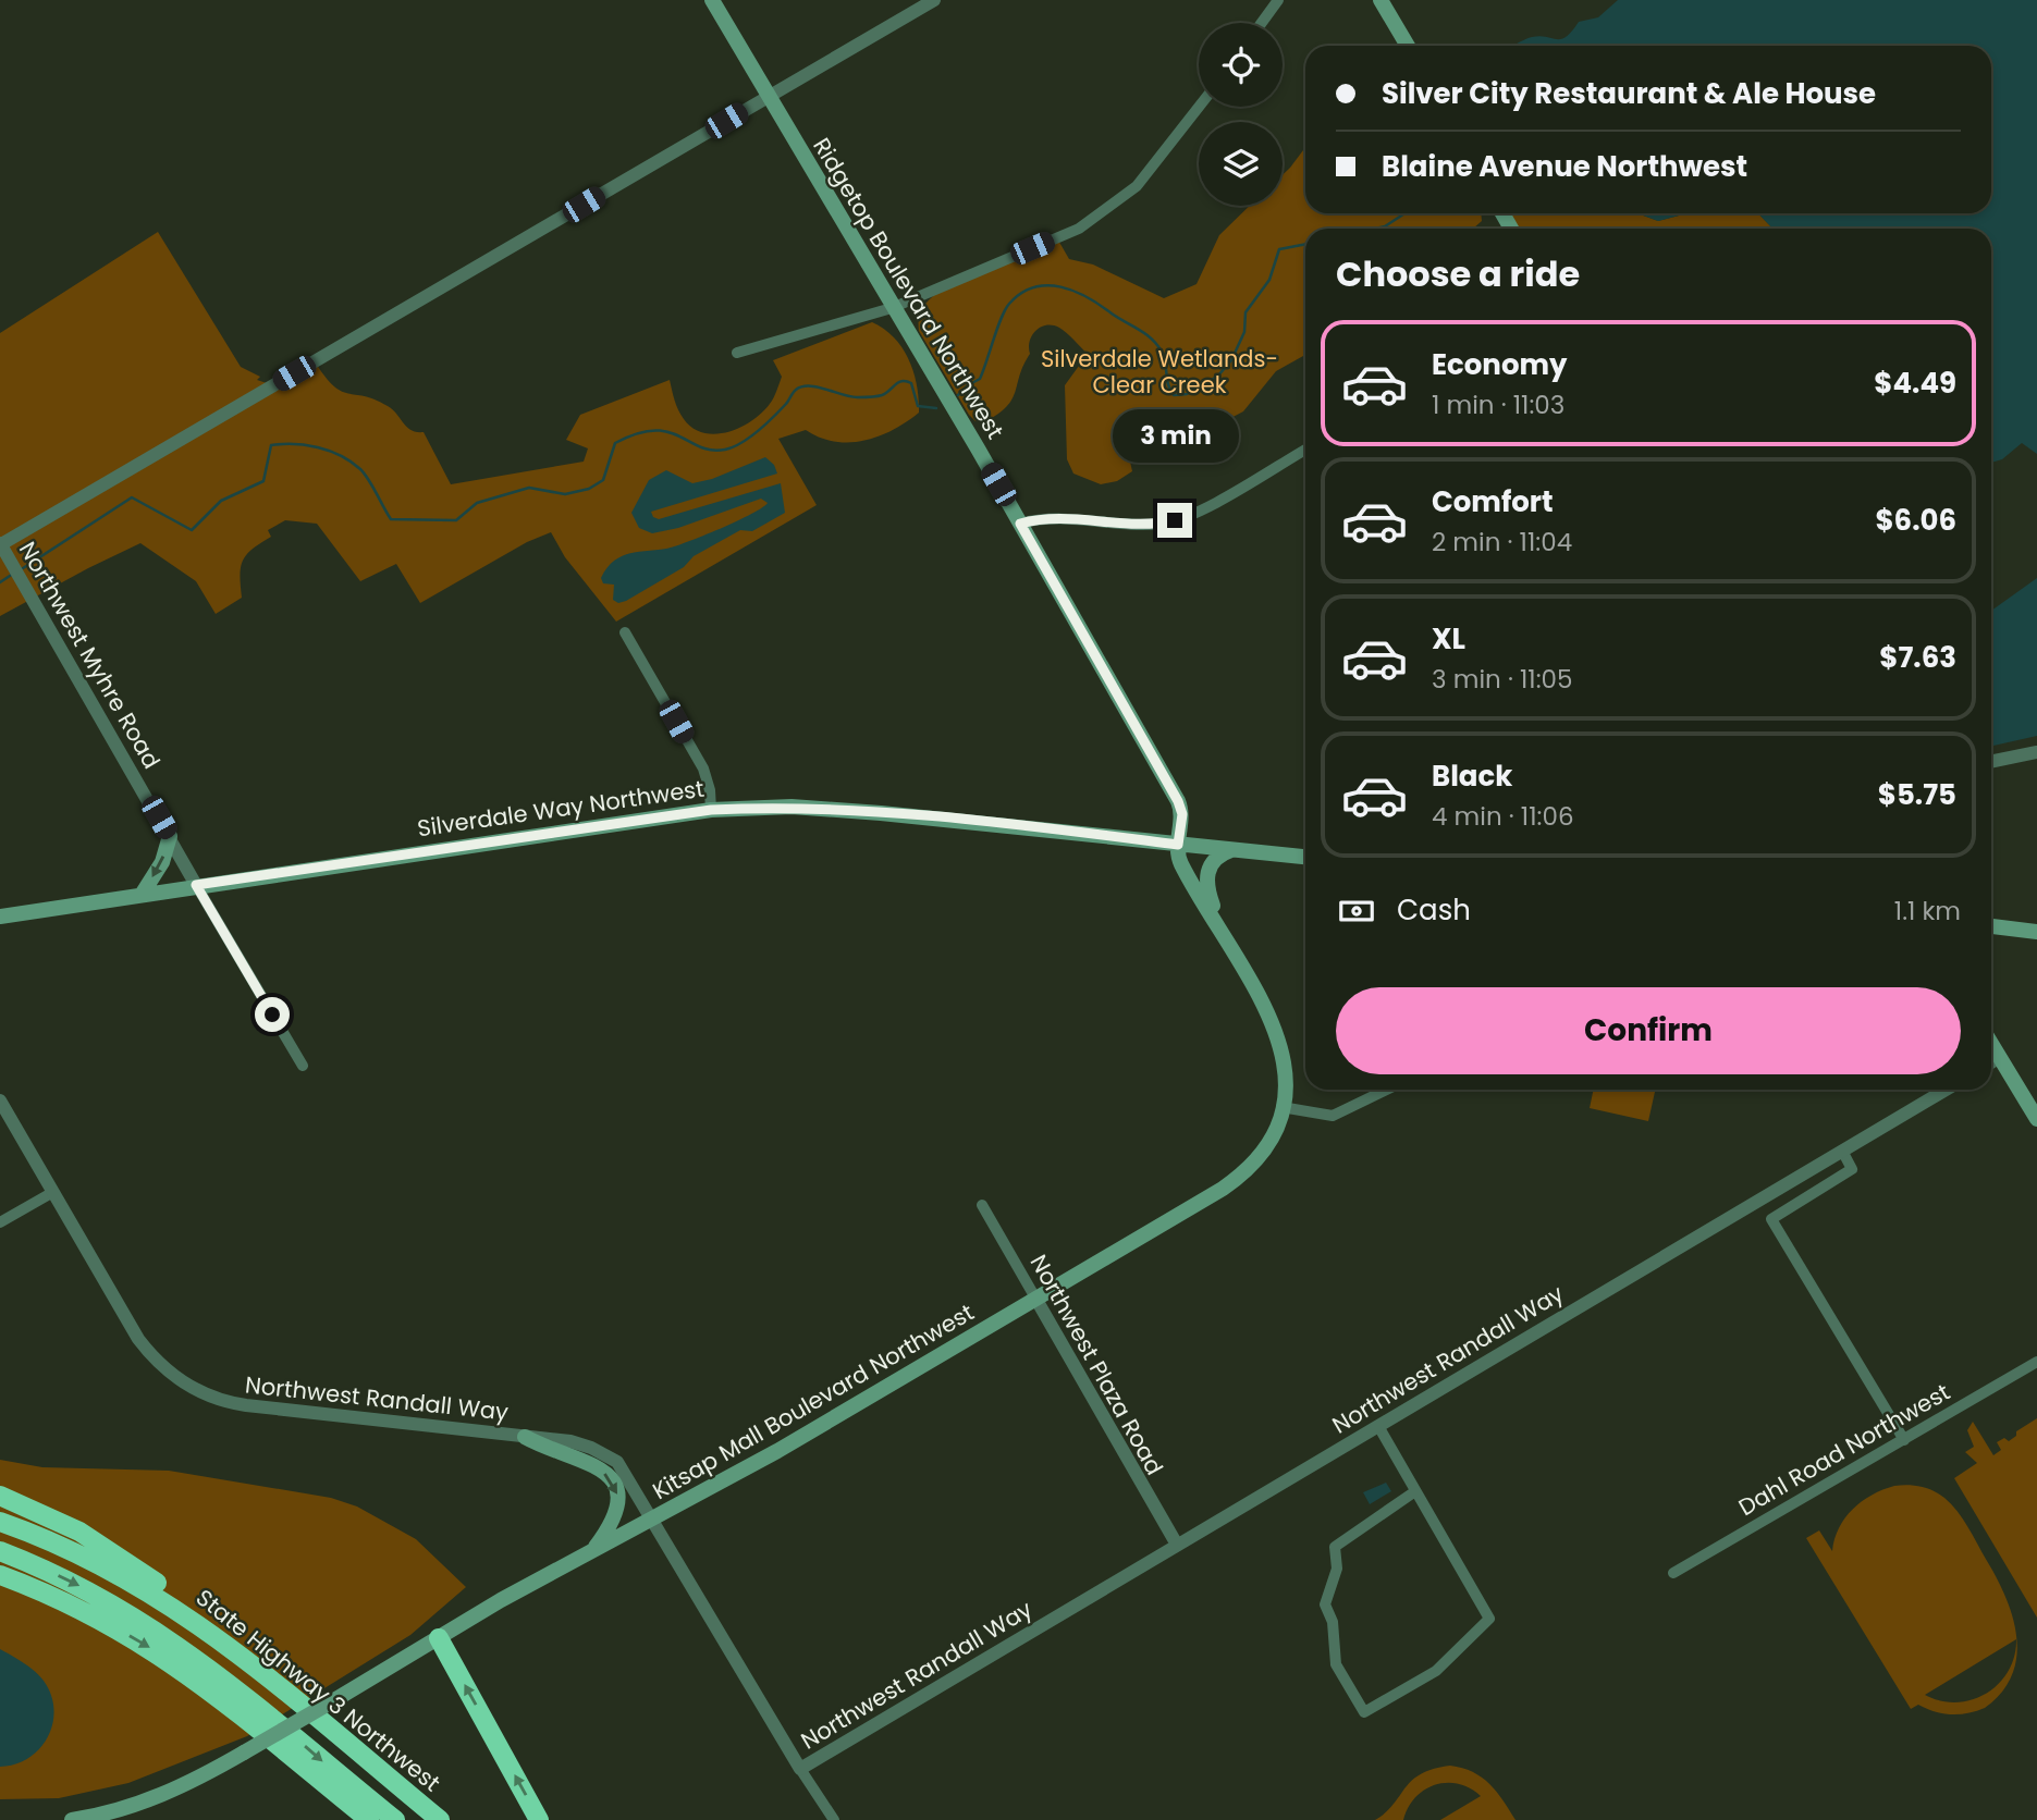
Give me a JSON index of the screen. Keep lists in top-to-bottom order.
{
  "streets": {
    "highway": ["State Highway 3 Northwest"],
    "main road": ["Ridgetop Boulevard Northwest", "Silverdale Way Northwest", "Kitsap Mall Boulevard Northwest"],
    "street": [
      "Northwest Myhre Road",
      "Northwest Randall Way",
      "Northwest Plaza Road",
      "Dahl Road Northwest"
    ]
  },
  "crossings": [
    ["Ridgetop Boulevard Northwest", "Silverdale Way Northwest"],
    ["Ridgetop Boulevard Northwest", "Kitsap Mall Boulevard Northwest"],
    ["Northwest Myhre Road", "Silverdale Way Northwest"],
    ["Silverdale Way Northwest", "Kitsap Mall Boulevard Northwest"],
    ["Northwest Randall Way", "Northwest Plaza Road"],
    ["Northwest Randall Way", "Kitsap Mall Boulevard Northwest"],
    ["Northwest Plaza Road", "Kitsap Mall Boulevard Northwest"]
  ],
  "parks": ["Silverdale Wetlands- Clear Creek"],
  "page": {
    "banner": ["Silver City Restaurant & Ale House", "Blaine Avenue Northwest"],
    "heading": "Choose a ride",
    "list": [
      {
        "name": "Economy",
        "note": "1 min · 11:03",
        "value": "$4.49"
      },
      {
        "name": "Comfort",
        "note": "2 min · 11:04",
        "value": "$6.06"
      },
      {
        "name": "XL",
        "note": "3 min · 11:05",
        "value": "$7.63"
      },
      {
        "name": "Black",
        "note": "4 min · 11:06",
        "value": "$5.75"
      }
    ],
    "bubble": "3 min",
    "pay": ["Cash", "1.1 km"],
    "buttons": "Confirm"
  }
}
